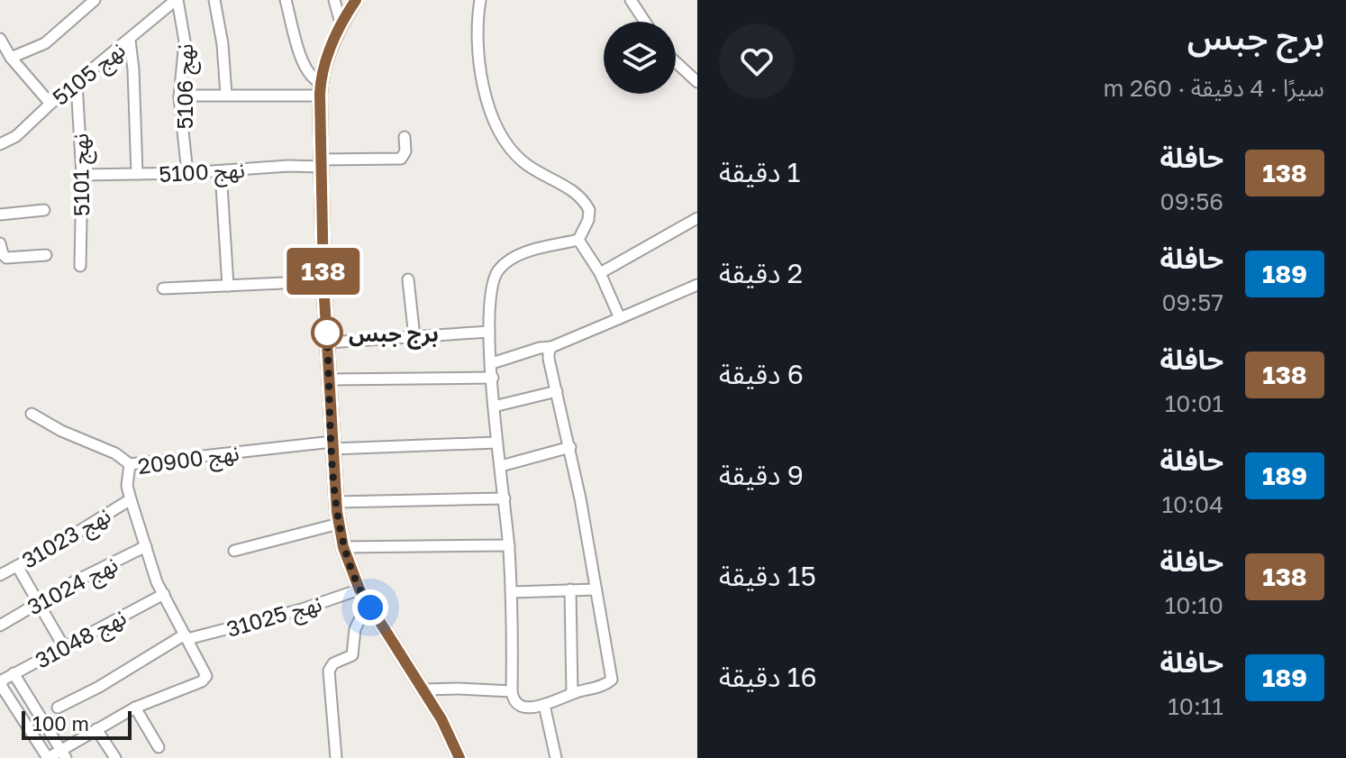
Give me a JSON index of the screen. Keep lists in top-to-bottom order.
{
  "streets": {
    "street": [
      "نهج 5105",
      "نهج 5106",
      "نهج 5100",
      "نهج 5101",
      "نهج 20900",
      "نهج 31023",
      "نهج 31024",
      "نهج 31025",
      "نهج 31048"
    ]
  },
  "crossings": [
    ["نهج 5105", "نهج 5106"],
    ["نهج 5105", "نهج 5101"],
    ["نهج 5106", "نهج 5100"],
    ["نهج 5100", "نهج 5101"],
    ["نهج 20900", "نهج 31023"],
    ["نهج 20900", "نهج 31024"],
    ["نهج 20900", "نهج 31025"],
    ["نهج 20900", "نهج 31048"]
  ],
  "places": ["برج جبس"],
  "lines": ["bus line 138"],
  "scale_bar": "100 m",
  "page": {
    "heading": ["برج جبس", "سيرًا · 4 دقيقة · 260 m"],
    "on_map": "138",
    "list": [
      {
        "mark": "138",
        "name": "حافلة",
        "note": "09:56",
        "value": "1 دقيقة"
      },
      {
        "mark": "189",
        "name": "حافلة",
        "note": "09:57",
        "value": "2 دقيقة"
      },
      {
        "mark": "138",
        "name": "حافلة",
        "note": "10:01",
        "value": "6 دقيقة"
      },
      {
        "mark": "189",
        "name": "حافلة",
        "note": "10:04",
        "value": "9 دقيقة"
      },
      {
        "mark": "138",
        "name": "حافلة",
        "note": "10:10",
        "value": "15 دقيقة"
      },
      {
        "mark": "189",
        "name": "حافلة",
        "note": "10:11",
        "value": "16 دقيقة"
      }
    ],
    "scale": "100 m"
  }
}
